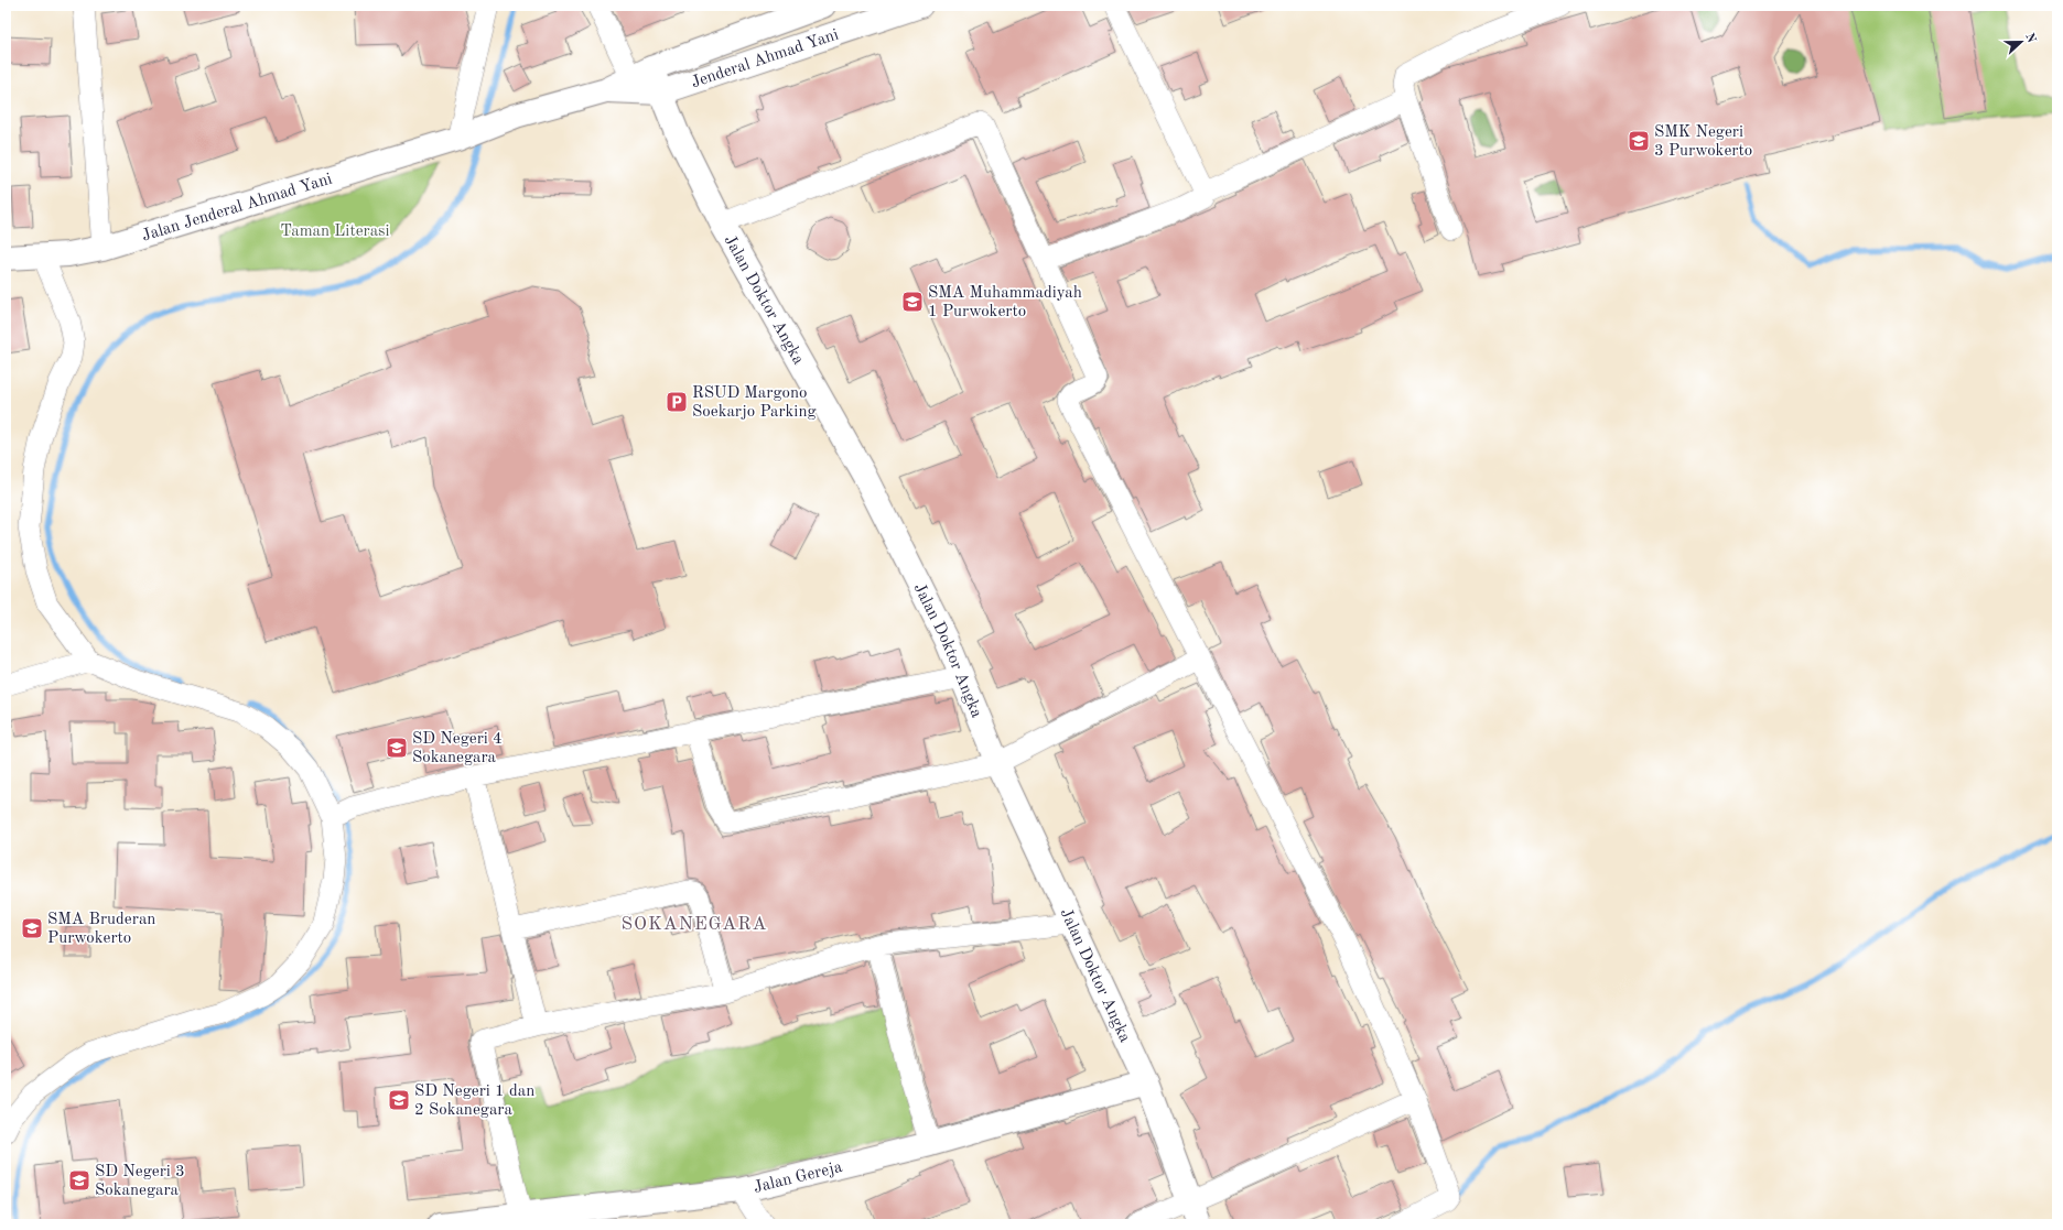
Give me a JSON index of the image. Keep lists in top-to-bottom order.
{
  "streets": {
    "street": [
      "Jenderal Ahmad Yani",
      "Jalan Jenderal Ahmad Yani",
      "Jalan Doktor Angka",
      "Jalan Gereja"
    ]
  },
  "crossings": [
    ["Jenderal Ahmad Yani", "Jalan Jenderal Ahmad Yani"],
    ["Jenderal Ahmad Yani", "Jalan Doktor Angka"],
    ["Jalan Doktor Angka", "Jalan Gereja"]
  ],
  "districts": ["SOKANEGARA"],
  "parks": ["Taman Literasi"],
  "places": {
    "school or university": [
      "SMK Negeri 3 Purwokerto",
      "SMA Muhammadiyah 1 Purwokerto",
      "SD Negeri 4 Sokanegara",
      "SMA Bruderan Purwokerto",
      "SD Negeri 1 dan 2 Sokanegara",
      "SD Negeri 3 Sokanegara"
    ],
    "parking": ["RSUD Margono Soekarjo Parking"]
  },
  "north": "right"
}
